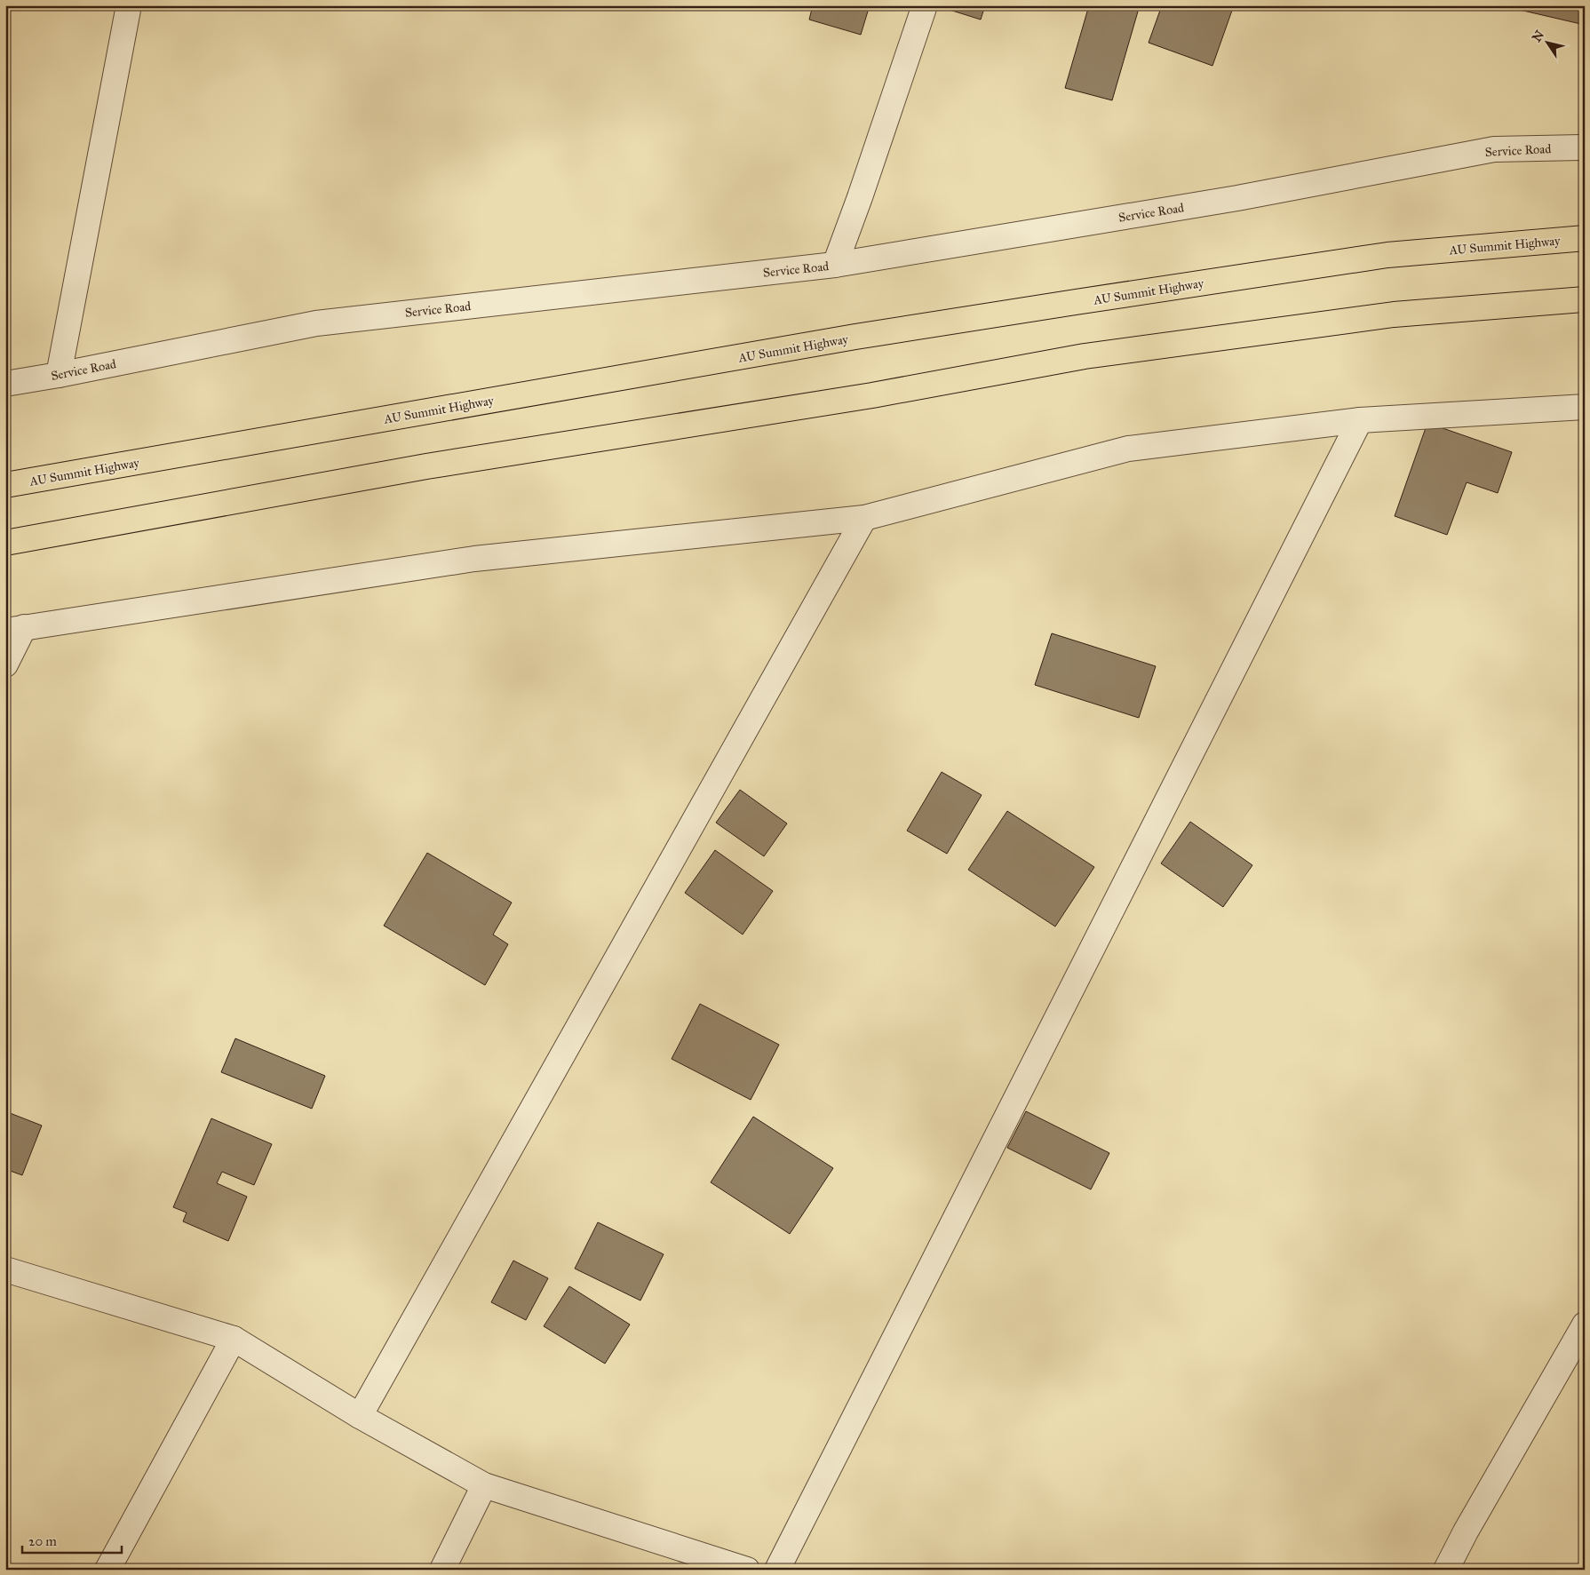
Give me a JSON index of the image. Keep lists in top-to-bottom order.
{
  "streets": {
    "main road": ["AU Summit Highway"],
    "street": ["Service Road"]
  },
  "scale_bar": "20 m",
  "north": "top left"
}
